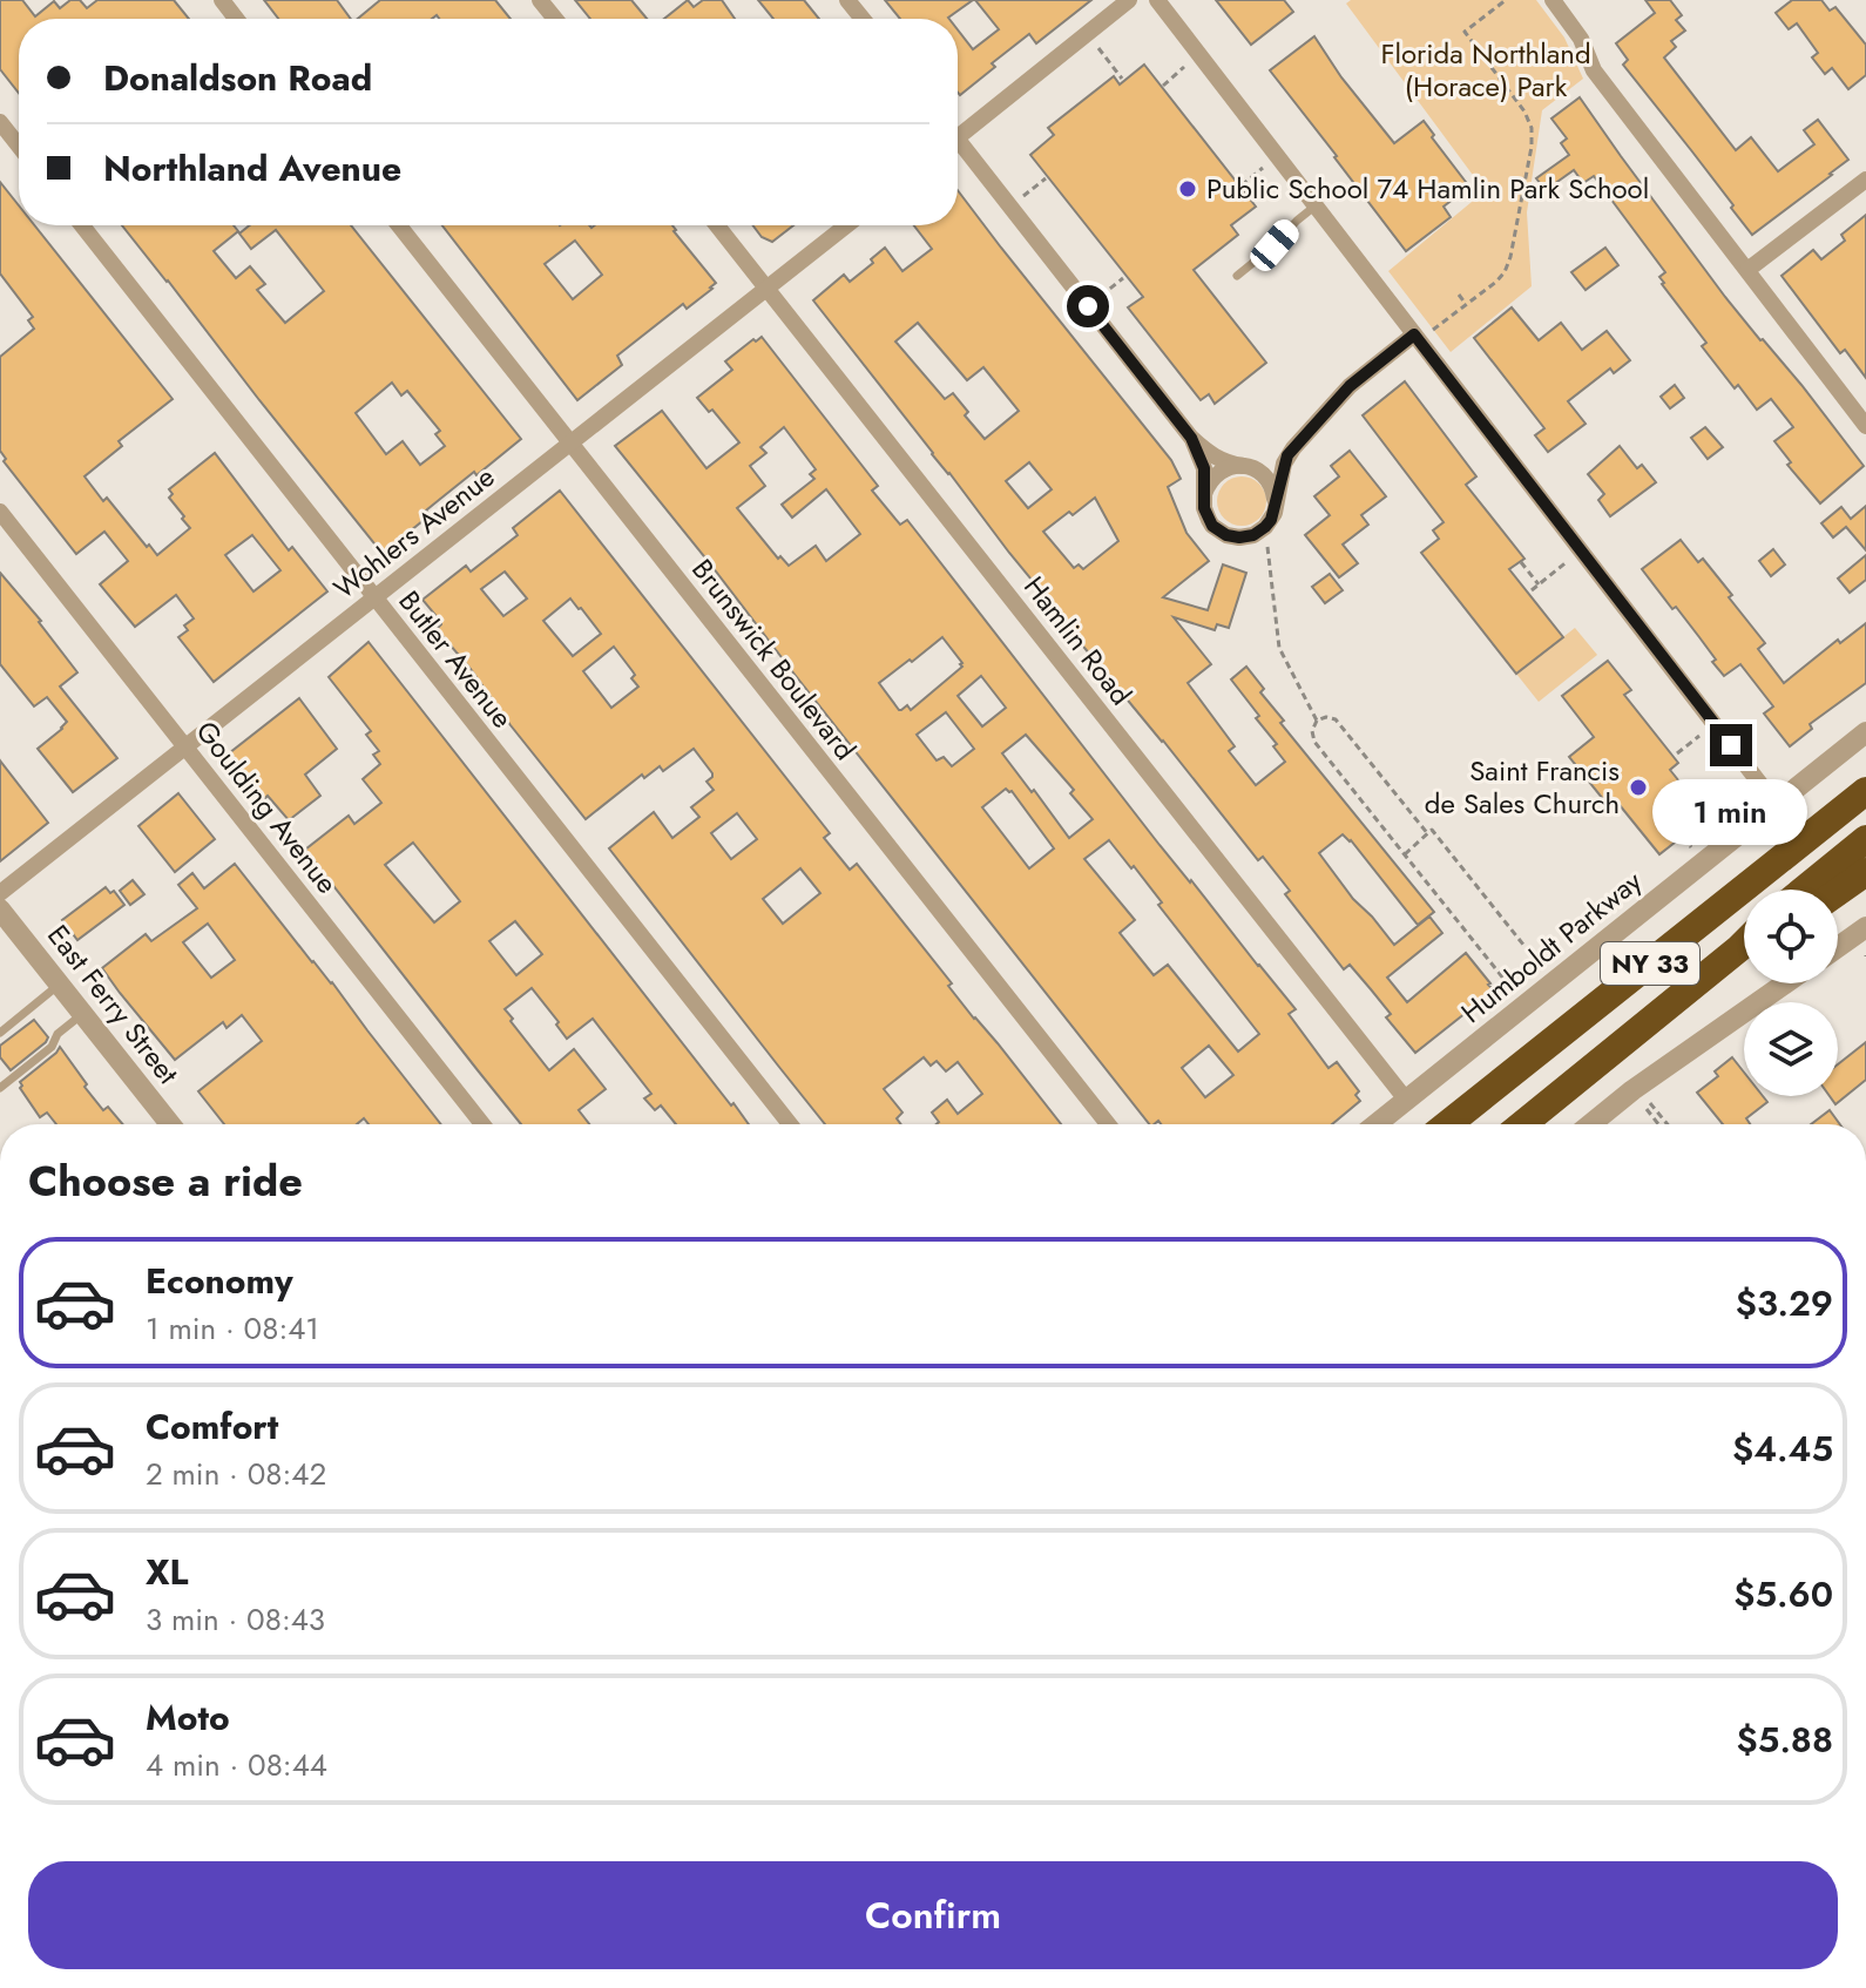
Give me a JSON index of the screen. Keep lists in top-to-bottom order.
{
  "streets": {
    "highway": ["NY 33"],
    "street": [
      "Wohlers Avenue",
      "Hamlin Road",
      "Butler Avenue",
      "Brunswick Boulevard",
      "Goulding Avenue",
      "Humboldt Parkway",
      "East Ferry Street"
    ]
  },
  "crossings": [
    ["Wohlers Avenue", "Hamlin Road"],
    ["Wohlers Avenue", "Butler Avenue"],
    ["Wohlers Avenue", "Brunswick Boulevard"],
    ["Wohlers Avenue", "Goulding Avenue"],
    ["Hamlin Road", "Humboldt Parkway"]
  ],
  "parks": ["Florida Northland (Horace) Park"],
  "places": ["Public School 74 Hamlin Park School", "Saint Francis de Sales Church"],
  "page": {
    "banner": ["Donaldson Road", "Northland Avenue"],
    "bubble": "1 min",
    "heading": "Choose a ride",
    "list": [
      {
        "name": "Economy",
        "note": "1 min · 08:41",
        "value": "$3.29"
      },
      {
        "name": "Comfort",
        "note": "2 min · 08:42",
        "value": "$4.45"
      },
      {
        "name": "XL",
        "note": "3 min · 08:43",
        "value": "$5.60"
      },
      {
        "name": "Moto",
        "note": "4 min · 08:44",
        "value": "$5.88"
      }
    ],
    "buttons": "Confirm"
  }
}
